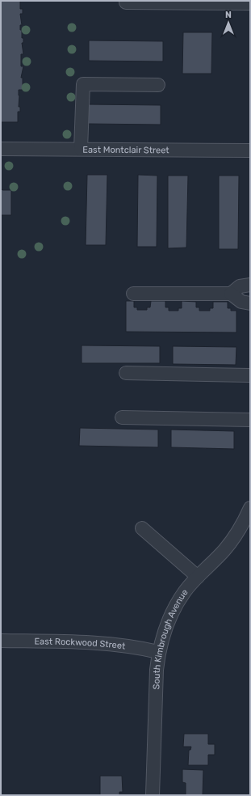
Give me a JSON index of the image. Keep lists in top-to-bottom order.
{
  "streets": {
    "street": ["East Montclair Street", "South Kimbrough Avenue", "East Rockwood Street"]
  },
  "crossings": [
    ["South Kimbrough Avenue", "East Rockwood Street"]
  ],
  "north": "top"
}
